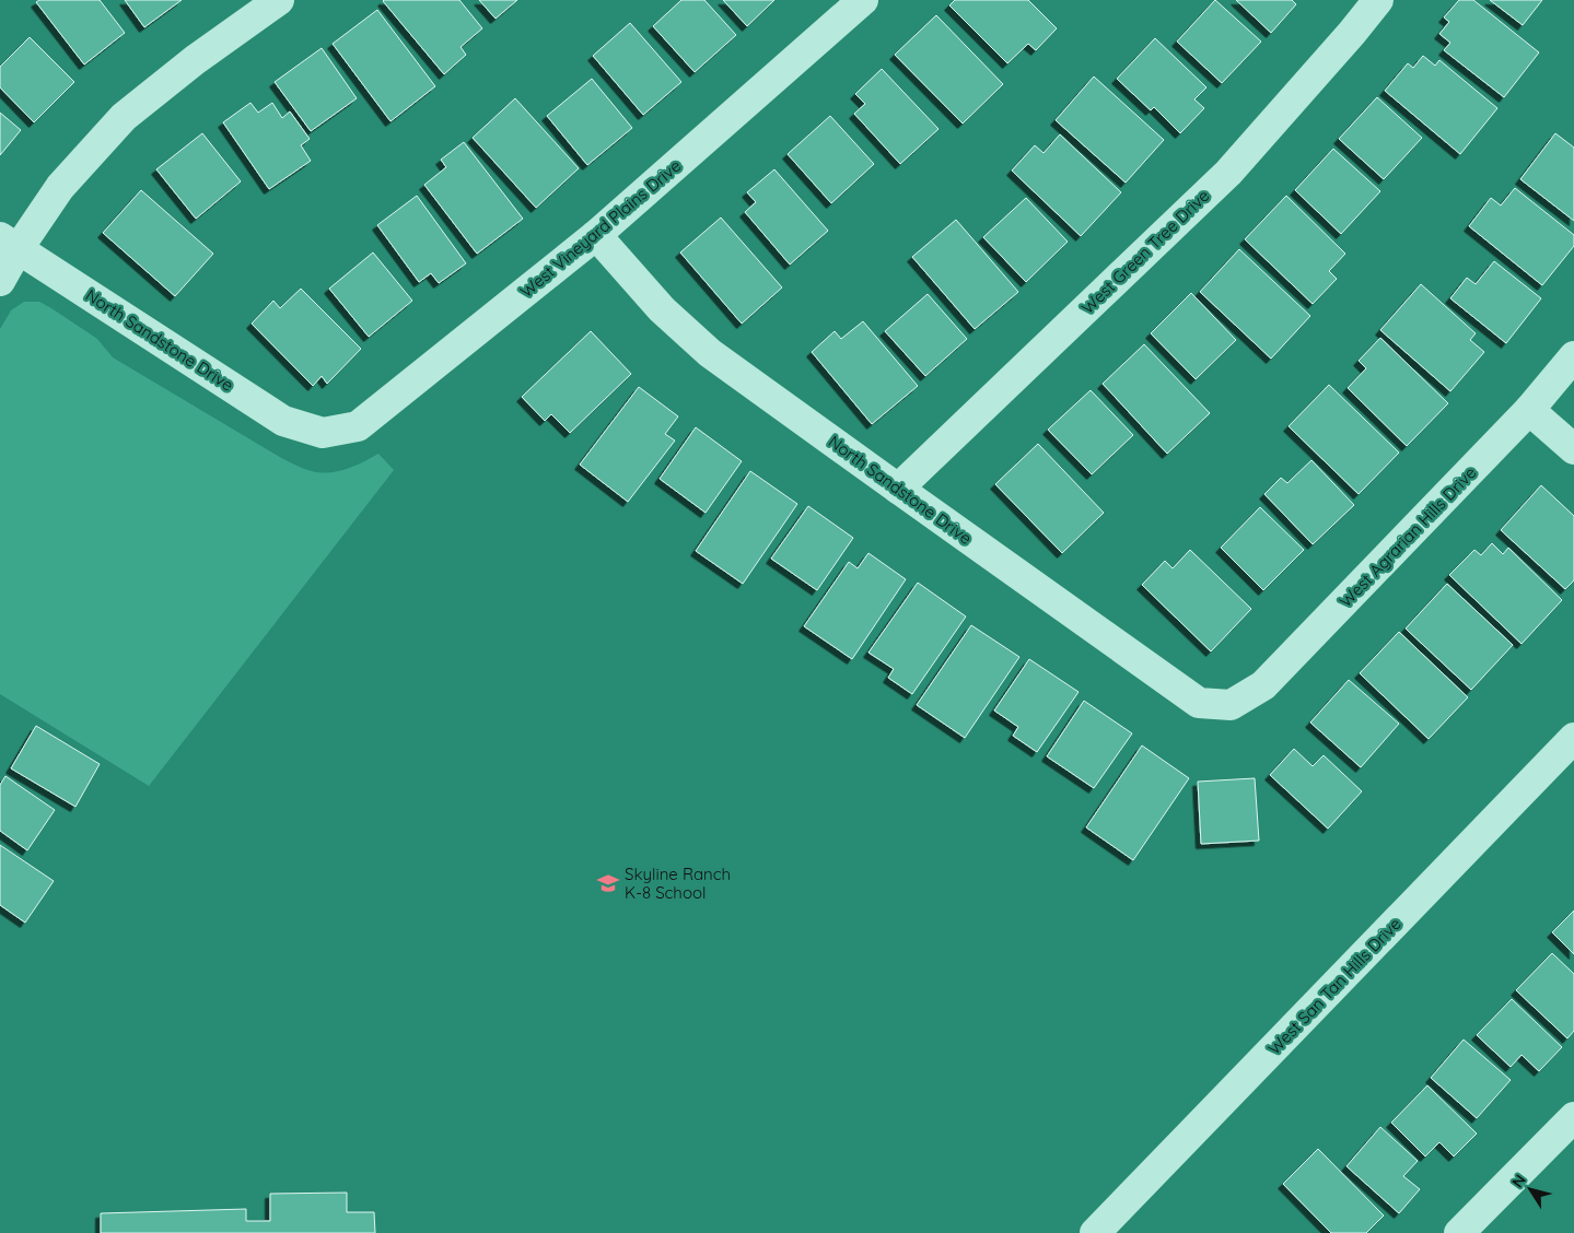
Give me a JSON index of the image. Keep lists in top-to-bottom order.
{
  "streets": {
    "street": [
      "West Vineyard Plains Drive",
      "West Green Tree Drive",
      "North Sandstone Drive",
      "West Agrarian Hills Drive",
      "West San Tan Hills Drive"
    ]
  },
  "crossings": [
    ["West Vineyard Plains Drive", "North Sandstone Drive"],
    ["West Green Tree Drive", "North Sandstone Drive"],
    ["North Sandstone Drive", "West Agrarian Hills Drive"]
  ],
  "places": {
    "school or university": ["Skyline Ranch K-8 School"]
  },
  "north": "top left"
}
